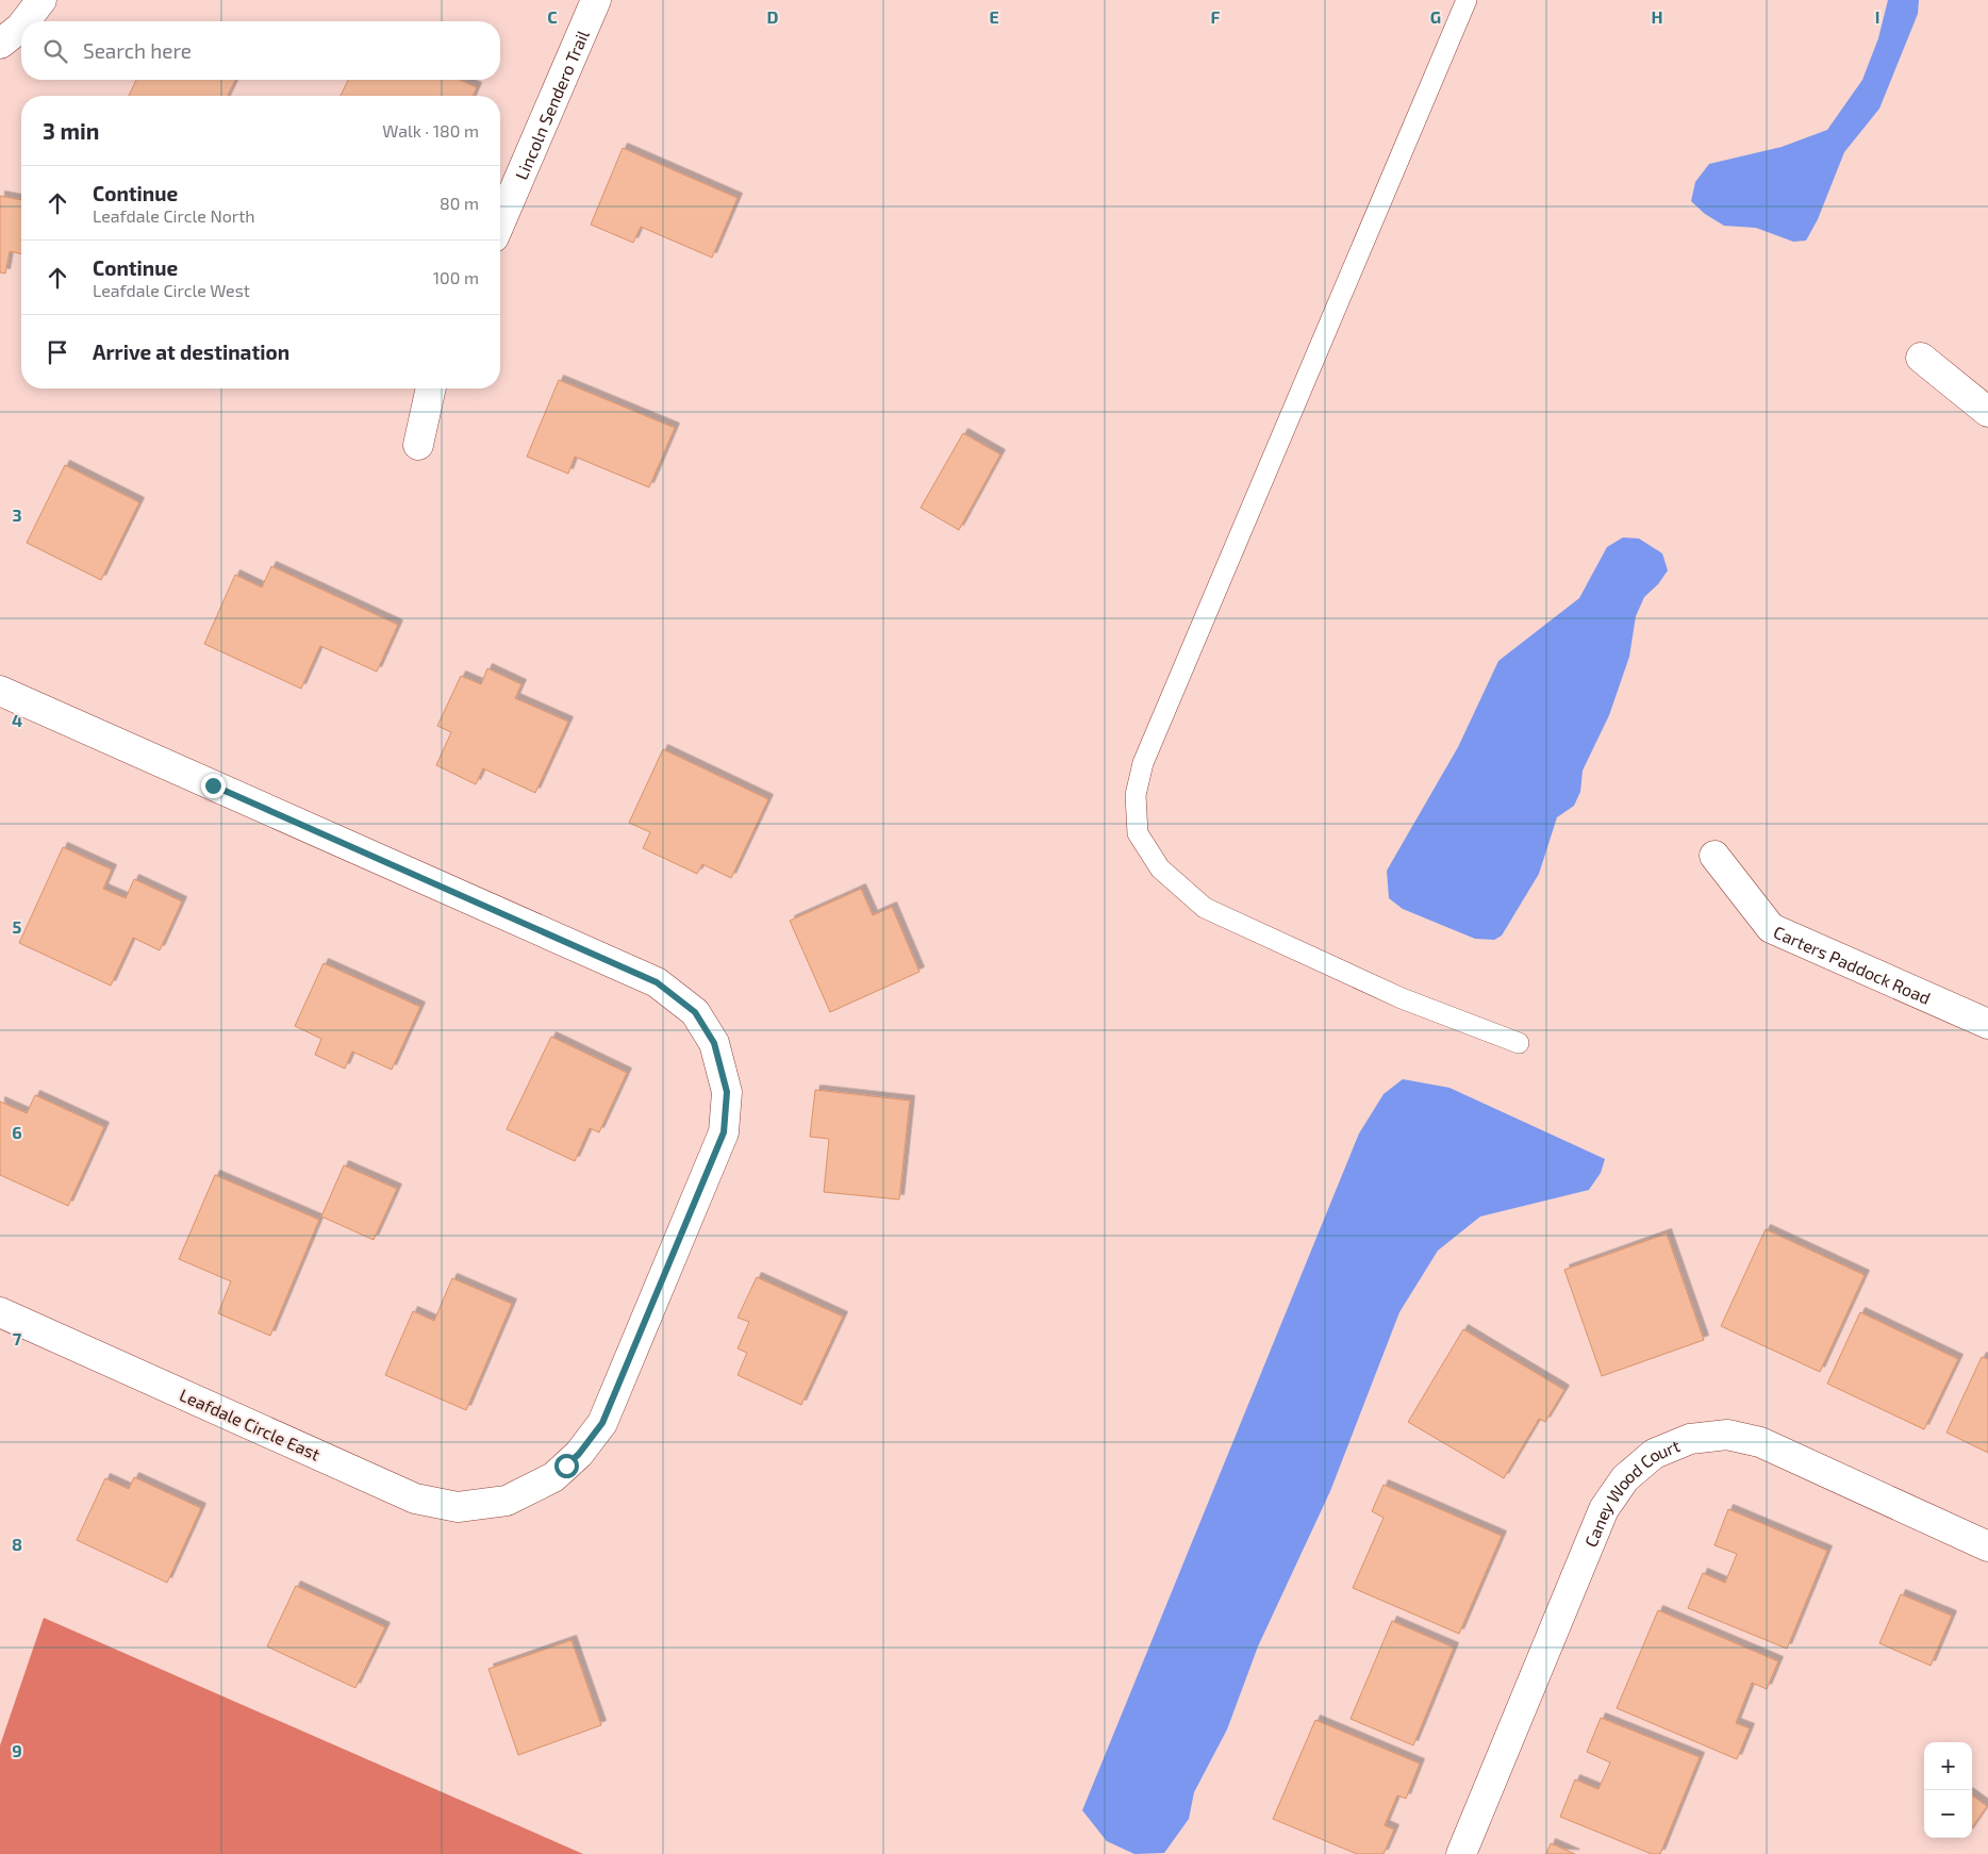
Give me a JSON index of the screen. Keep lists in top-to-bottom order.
{
  "streets": {
    "street": [
      "Lincoln Sendero Trail",
      "Carters Paddock Road",
      "Leafdale Circle East",
      "Caney Wood Court"
    ]
  },
  "page": {
    "search": "Search here",
    "heading": ["3 min", "Walk · 180 m"],
    "list": [
      ["Continue", "Leafdale Circle North", "80 m"],
      ["Continue", "Leafdale Circle West", "100 m"],
      "Arrive at destination"
    ],
    "map_buttons": ["+", "−"]
  },
  "grid": {
    "columns": [
      "C",
      "D",
      "E",
      "F",
      "G",
      "H",
      "I"
    ],
    "rows": [
      "3",
      "4",
      "5",
      "6",
      "7",
      "8",
      "9"
    ]
  }
}
